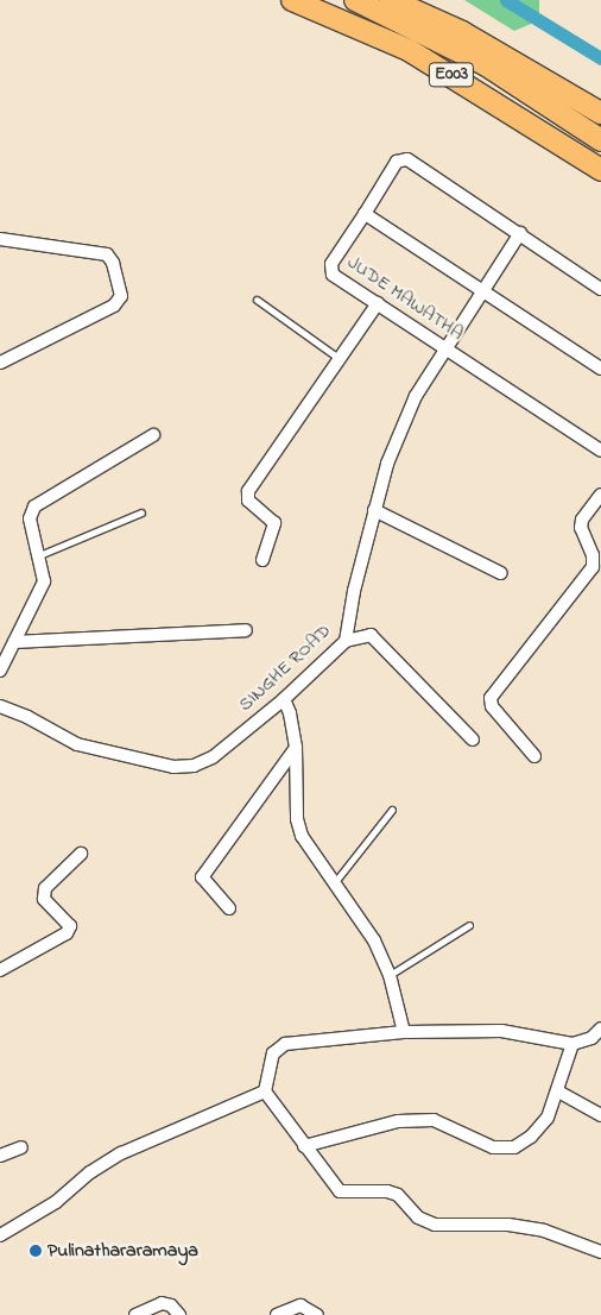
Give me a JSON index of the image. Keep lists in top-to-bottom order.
{
  "streets": {
    "highway": ["E003"],
    "street": ["JUDE MAWATHA", "SINGHE ROAD"]
  },
  "crossings": [
    ["JUDE MAWATHA", "SINGHE ROAD"]
  ],
  "places": ["Pulinathararamaya"]
}
